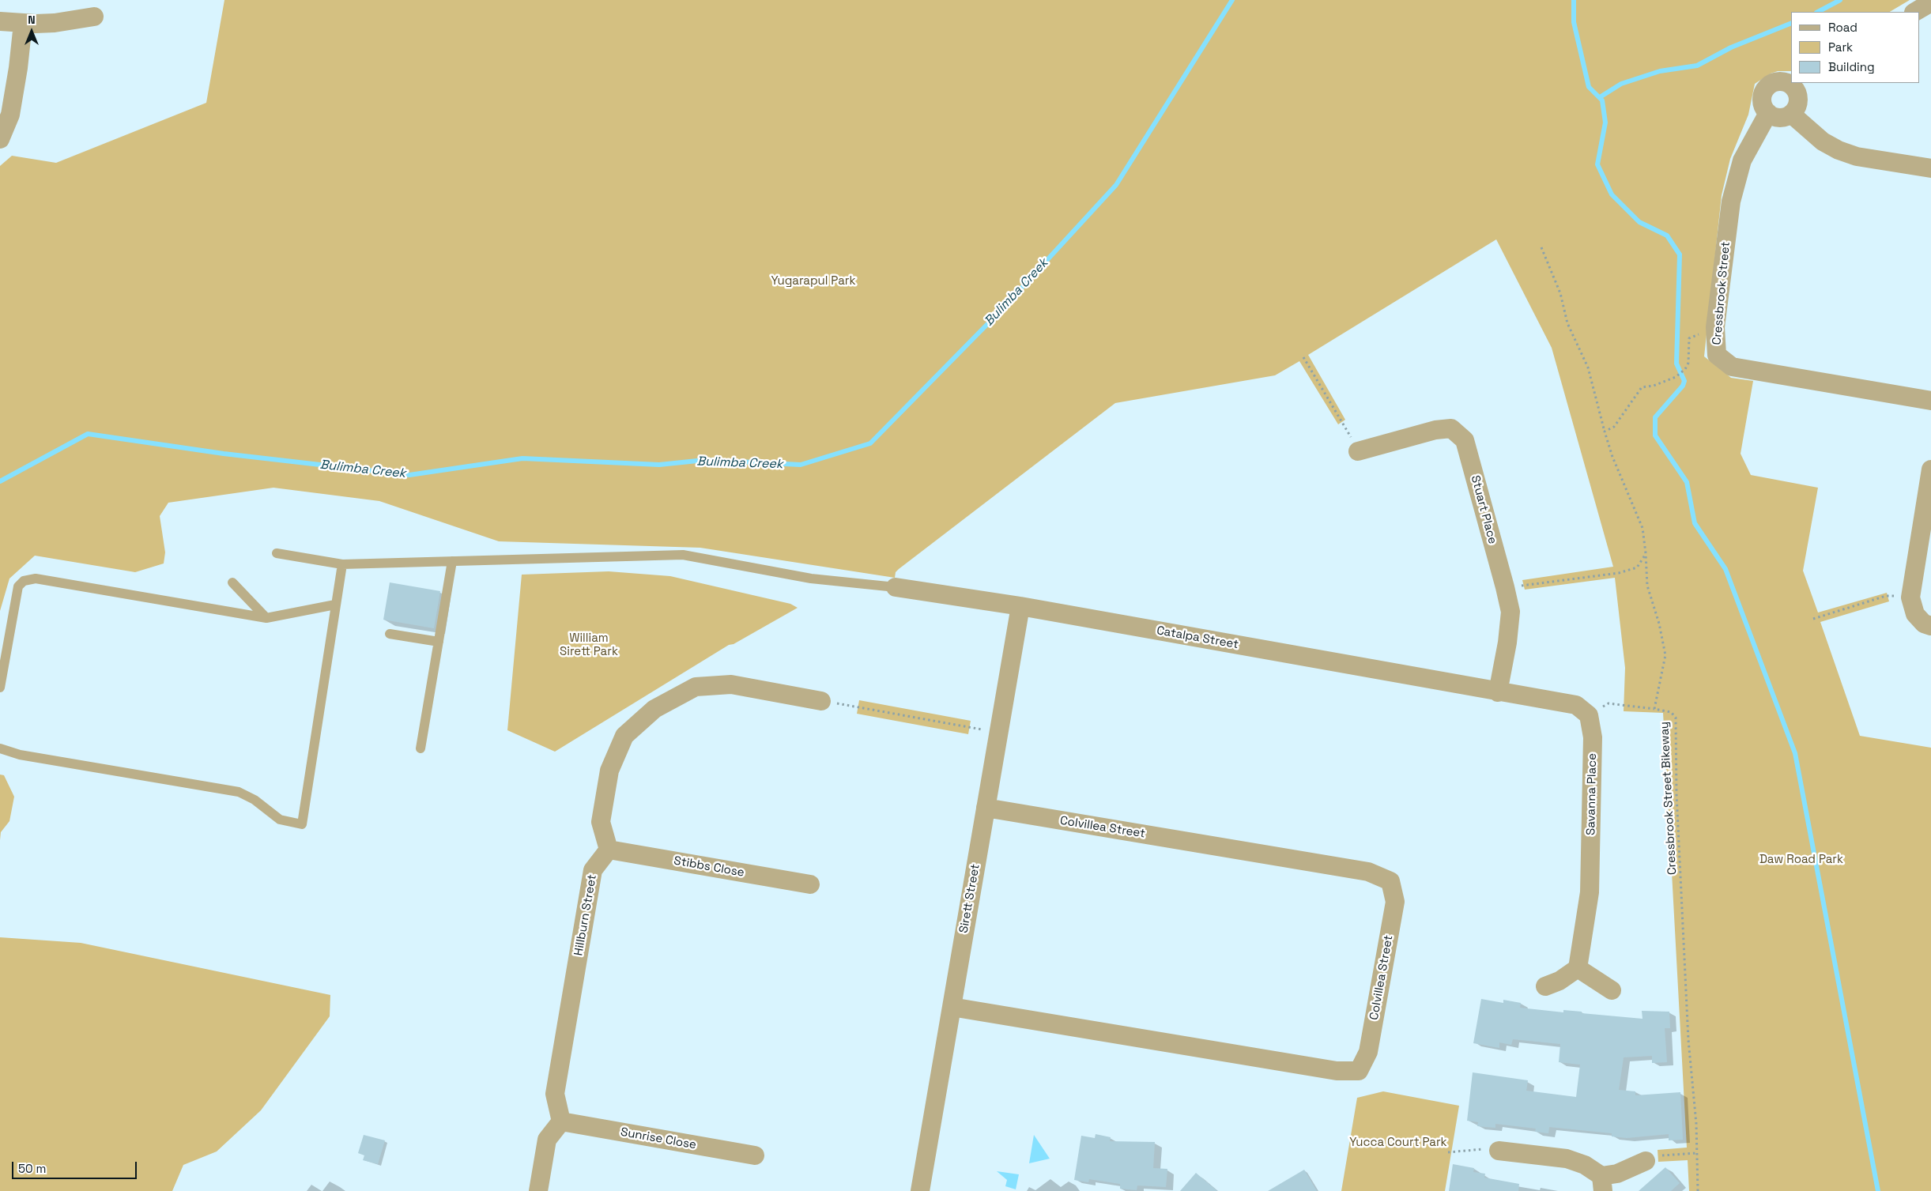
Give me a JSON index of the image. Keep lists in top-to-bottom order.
{
  "streets": {
    "street": [
      "Cressbrook Street",
      "Stuart Place",
      "Catalpa Street",
      "Savanna Place",
      "Colvillea Street",
      "Stibbs Close",
      "Sirett Street",
      "Hillburn Street",
      "Sunrise Close"
    ],
    "path": ["Cressbrook Street Bikeway"]
  },
  "crossings": [
    ["Stuart Place", "Catalpa Street"],
    ["Catalpa Street", "Sirett Street"],
    ["Colvillea Street", "Sirett Street"],
    ["Stibbs Close", "Hillburn Street"],
    ["Hillburn Street", "Sunrise Close"]
  ],
  "water": ["Bulimba Creek"],
  "parks": [
    "Yugarapul Park",
    "William Sirett Park",
    "Daw Road Park",
    "Yucca Court Park"
  ],
  "legend": ["Road", "Park", "Building"],
  "scale_bar": "50 m",
  "north": "top"
}
